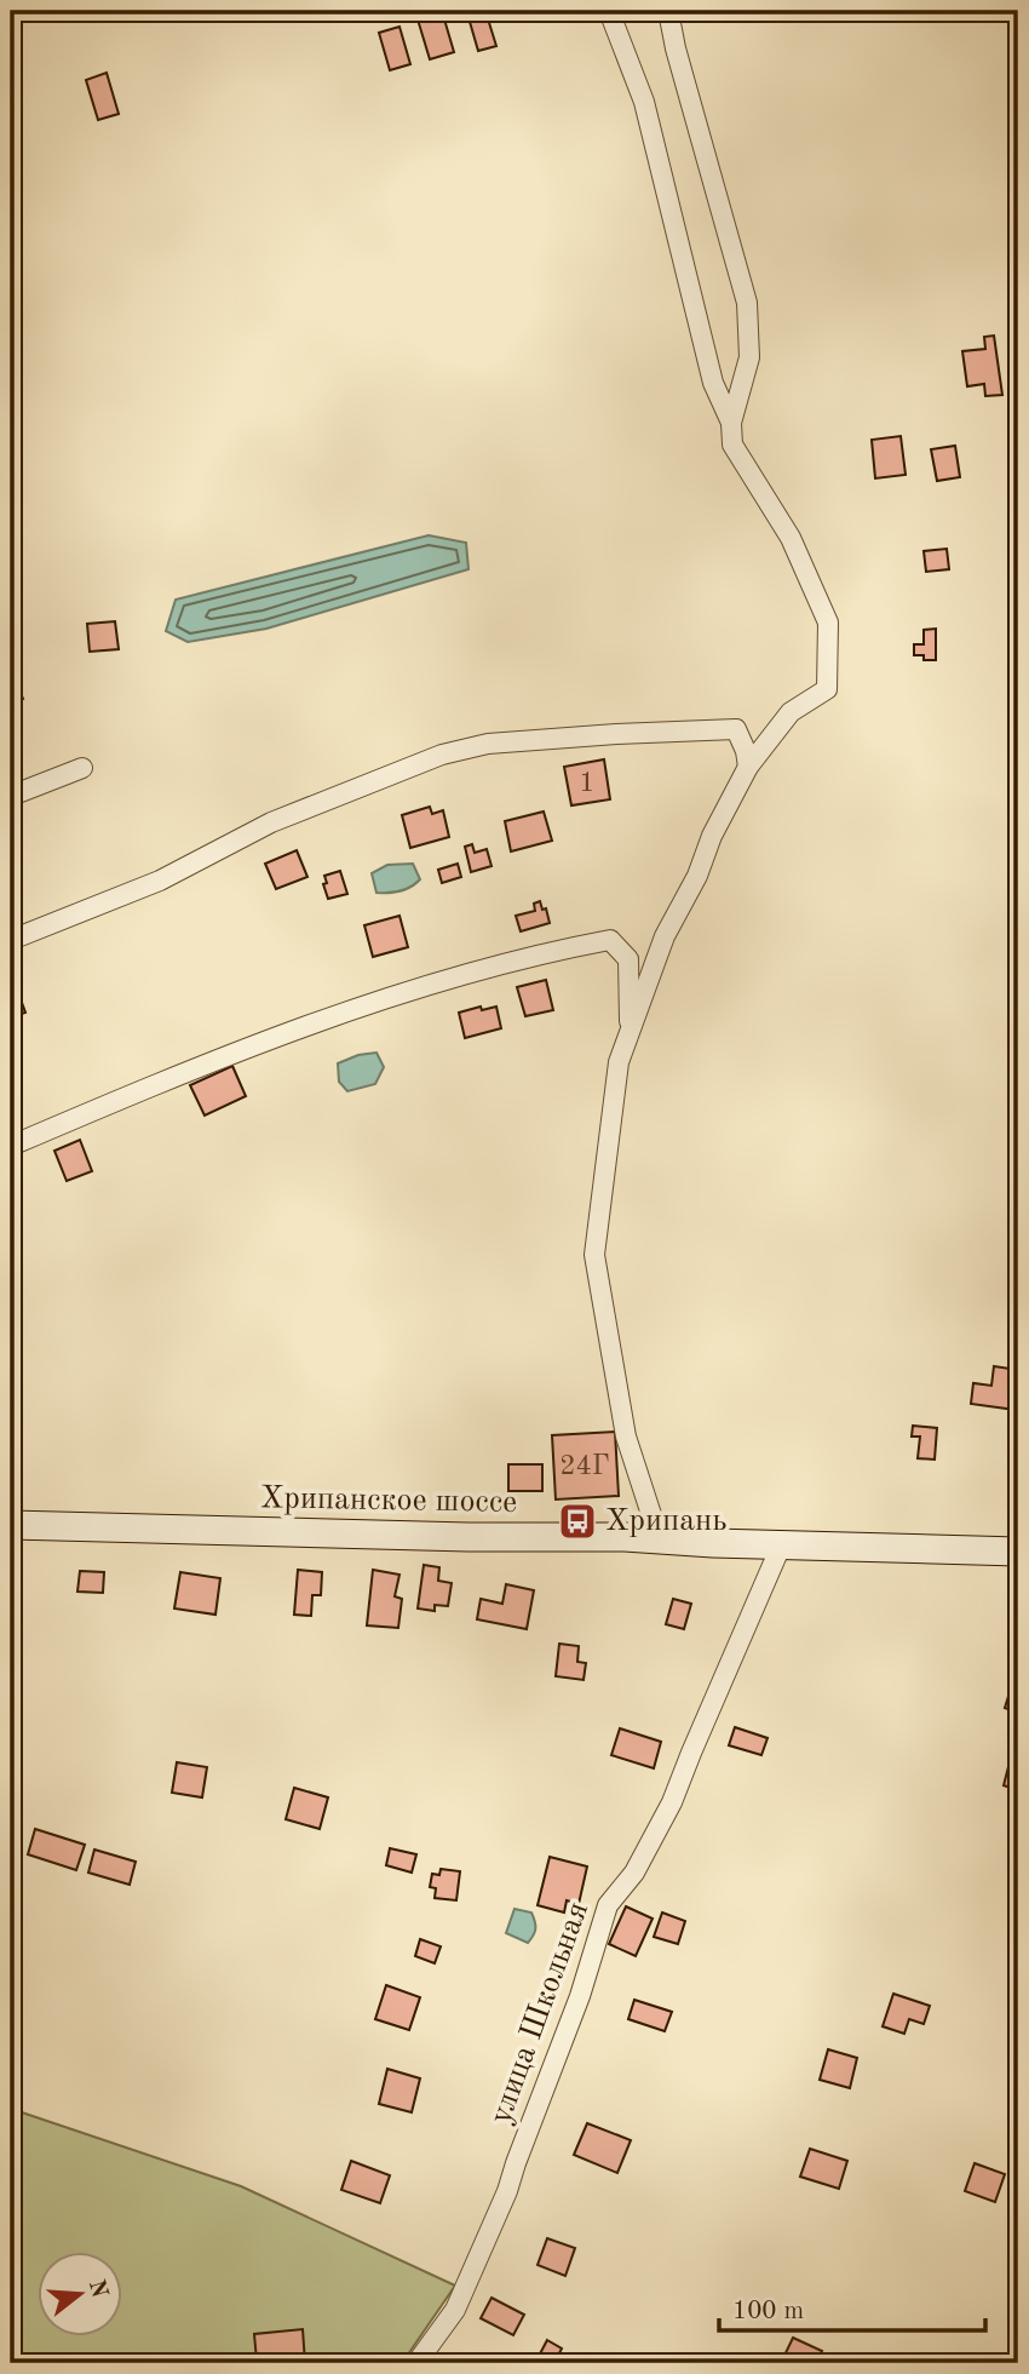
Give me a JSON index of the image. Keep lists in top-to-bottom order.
{
  "streets": {
    "main road": ["Хрипанское шоссе"],
    "street": ["улица Школьная"]
  },
  "crossings": [
    ["Хрипанское шоссе", "улица Школьная"]
  ],
  "places": {
    "bus stop": ["Хрипань"]
  },
  "house_numbers": ["1", "24Г"],
  "scale_bar": "100 m",
  "north": "right"
}
